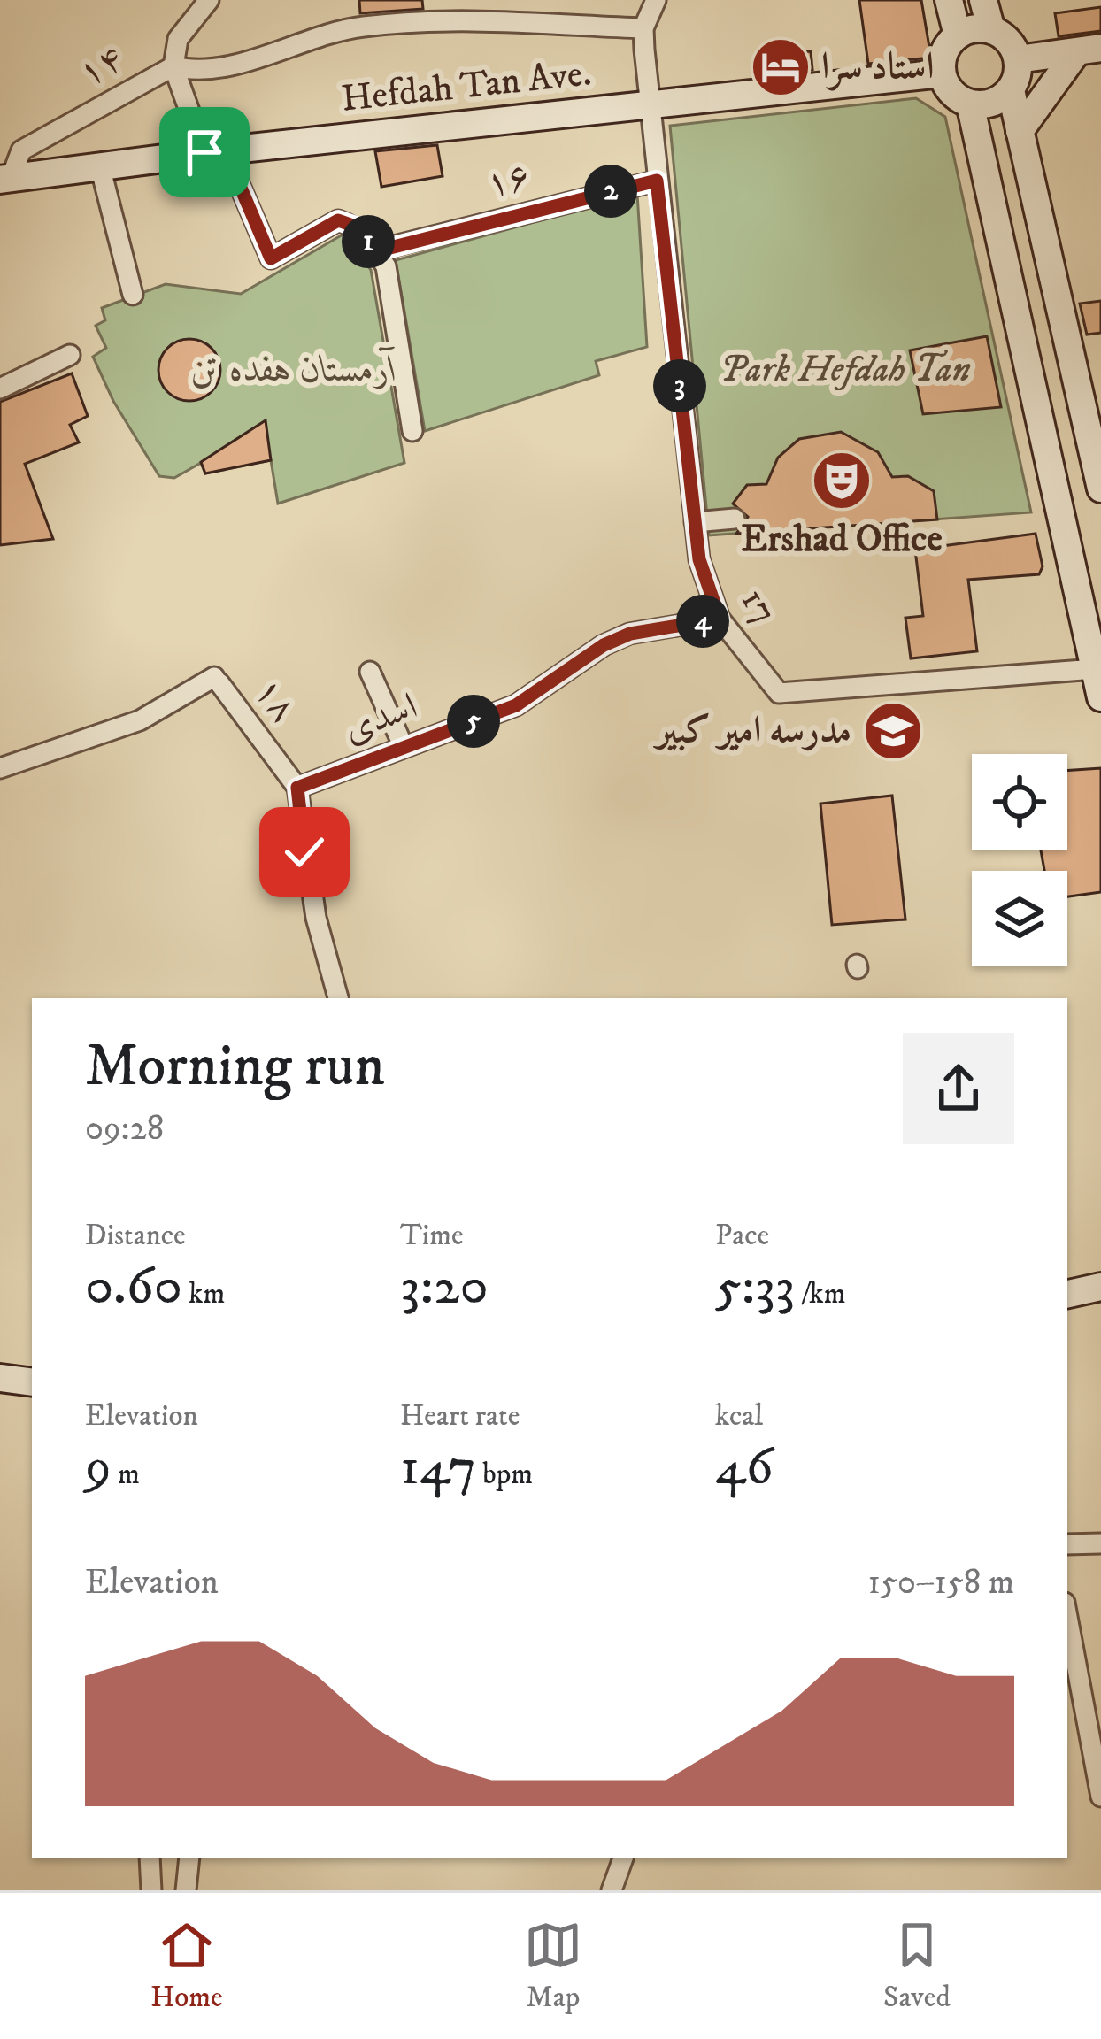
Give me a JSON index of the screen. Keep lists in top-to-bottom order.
{
  "streets": {
    "main road": ["Hefdah Tan Ave."],
    "street": [
      "۱۴",
      "۱۶",
      "17",
      "۱۸",
      "اسدی"
    ]
  },
  "crossings": [
    ["۱۴", "Hefdah Tan Ave."],
    ["Hefdah Tan Ave.", "17"],
    ["۱۶", "17"],
    ["17", "اسدی"],
    ["۱۸", "اسدی"]
  ],
  "parks": ["آرمستان هفده تن", "Park Hefdah Tan"],
  "places": {
    "hotel": ["استاد سرا"],
    "theatre": ["Ershad Office"],
    "school or university": ["مدرسه امیر کبیر"]
  },
  "page": {
    "pins": [
      "2",
      "1",
      "3",
      "4",
      "5"
    ],
    "heading": ["Morning run", "09:28"],
    "stats": [
      ["Distance", "0.60 km"],
      ["Time", "3:20"],
      ["Pace", "5:33 /km"],
      ["Elevation", "9 m"],
      ["Heart rate", "147 bpm"],
      ["kcal", "46"]
    ],
    "chart": ["Elevation", "150–158 m"],
    "tabs": ["Home", "Map", "Saved"]
  }
}
